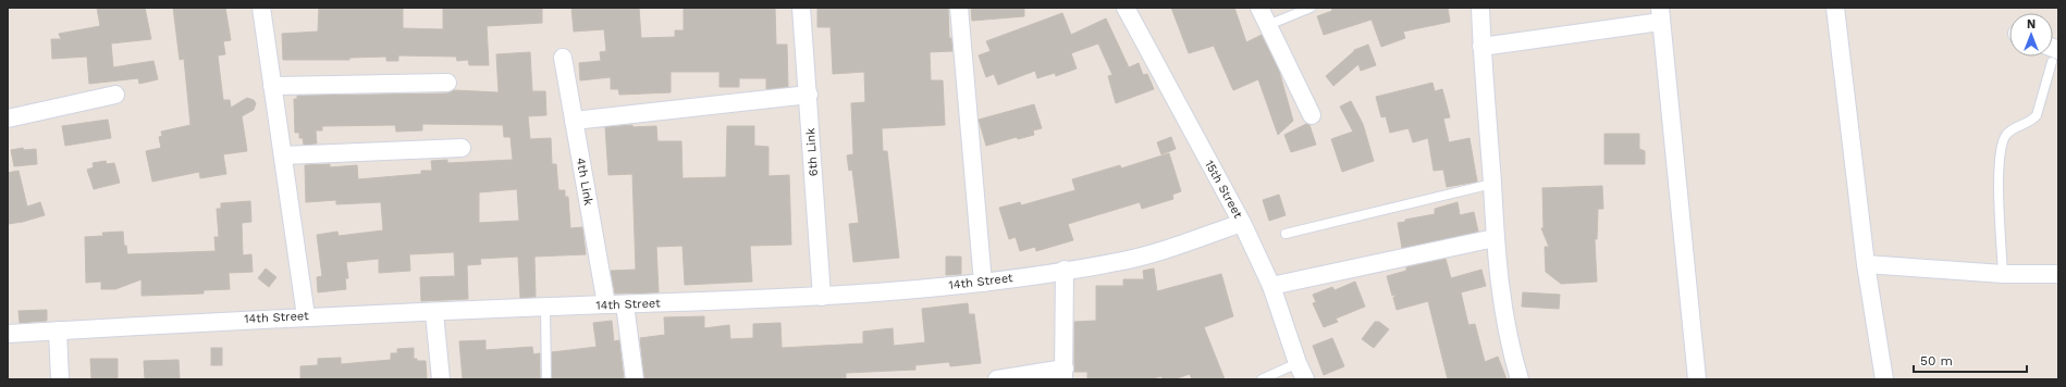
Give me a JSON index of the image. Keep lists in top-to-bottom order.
{
  "streets": {
    "street": [
      "6th Link",
      "4th Link",
      "15th Street",
      "14th Street"
    ]
  },
  "crossings": [
    ["6th Link", "14th Street"],
    ["4th Link", "14th Street"],
    ["15th Street", "14th Street"]
  ],
  "scale_bar": "50 m",
  "north": "top"
}
